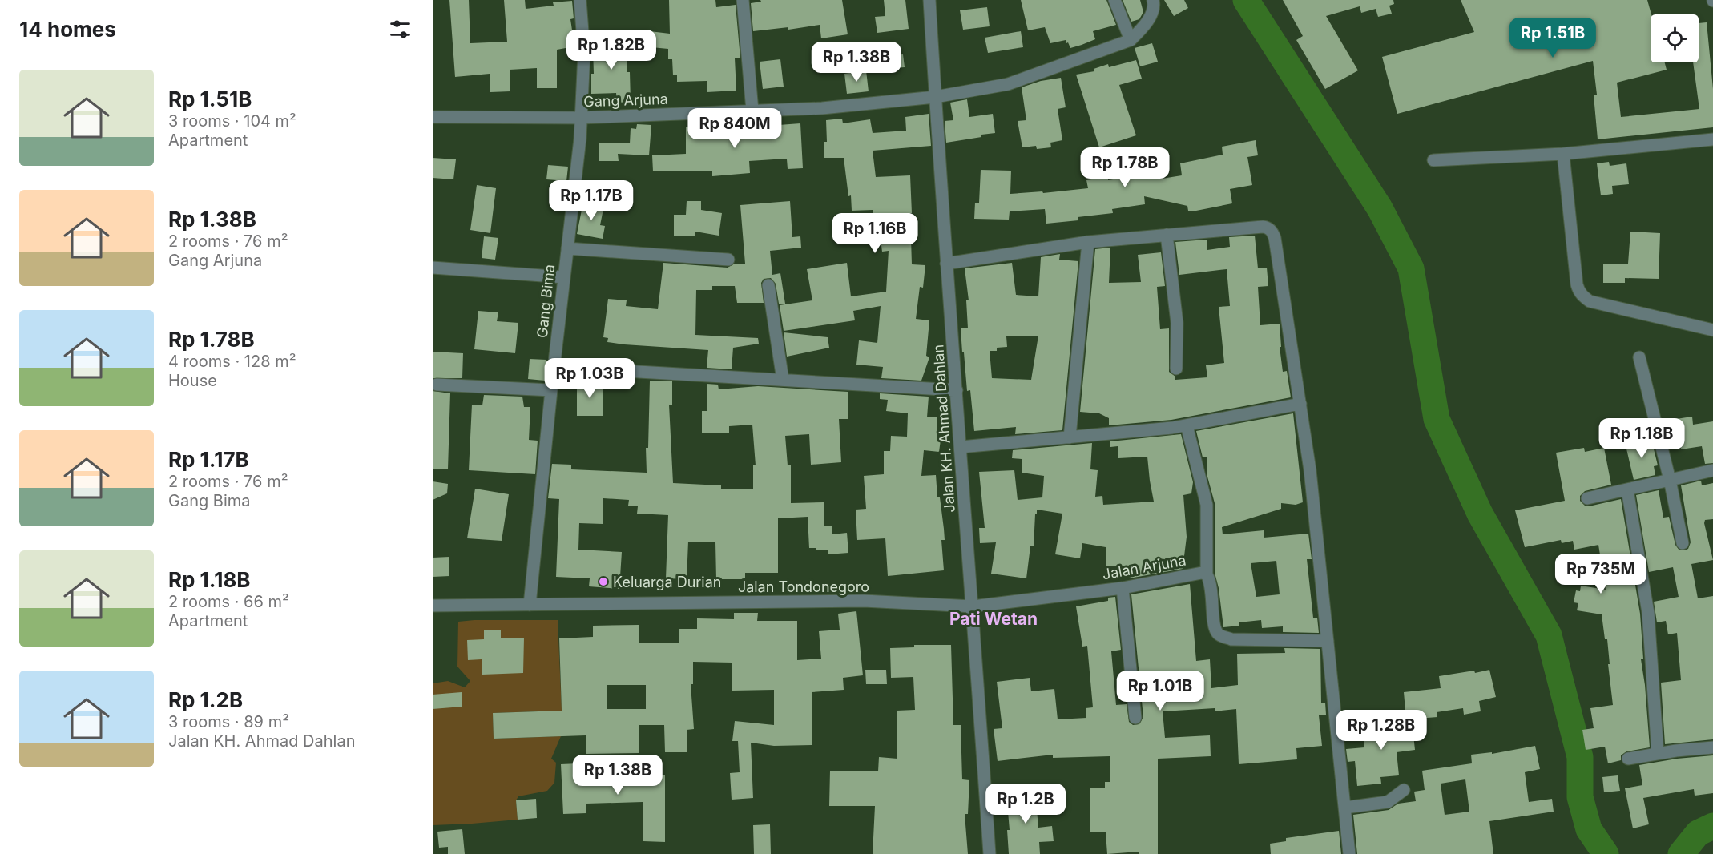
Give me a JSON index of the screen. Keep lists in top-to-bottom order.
{
  "streets": {
    "street": [
      "Gang Arjuna",
      "Gang Bima",
      "Jalan KH. Ahmad Dahlan",
      "Jalan Arjuna",
      "Jalan Tondonegoro"
    ]
  },
  "crossings": [
    ["Gang Arjuna", "Gang Bima"],
    ["Gang Arjuna", "Jalan KH. Ahmad Dahlan"],
    ["Gang Bima", "Jalan Tondonegoro"],
    ["Jalan KH. Ahmad Dahlan", "Jalan Arjuna"],
    ["Jalan KH. Ahmad Dahlan", "Jalan Tondonegoro"],
    ["Jalan Arjuna", "Jalan Tondonegoro"]
  ],
  "districts": ["Pati Wetan"],
  "places": ["Keluarga Durian"],
  "page": {
    "heading": "14 homes",
    "price": [
      "Rp 1.51B",
      "Rp 1.82B",
      "Rp 1.38B",
      "Rp 840M",
      "Rp 1.78B",
      "Rp 1.17B",
      "Rp 1.16B",
      "Rp 1.03B",
      "Rp 1.18B",
      "Rp 735M",
      "Rp 1.01B",
      "Rp 1.28B",
      "Rp 1.38B",
      "Rp 1.2B"
    ],
    "list": [
      {
        "name": "Rp 1.51B",
        "note": "3 rooms · 104 m² · Apartment"
      },
      {
        "name": "Rp 1.38B",
        "note": "2 rooms · 76 m² · Gang Arjuna"
      },
      {
        "name": "Rp 1.78B",
        "note": "4 rooms · 128 m² · House"
      },
      {
        "name": "Rp 1.17B",
        "note": "2 rooms · 76 m² · Gang Bima"
      },
      {
        "name": "Rp 1.18B",
        "note": "2 rooms · 66 m² · Apartment"
      },
      {
        "name": "Rp 1.2B",
        "note": "3 rooms · 89 m² · Jalan KH. Ahmad Dahlan"
      }
    ]
  }
}
